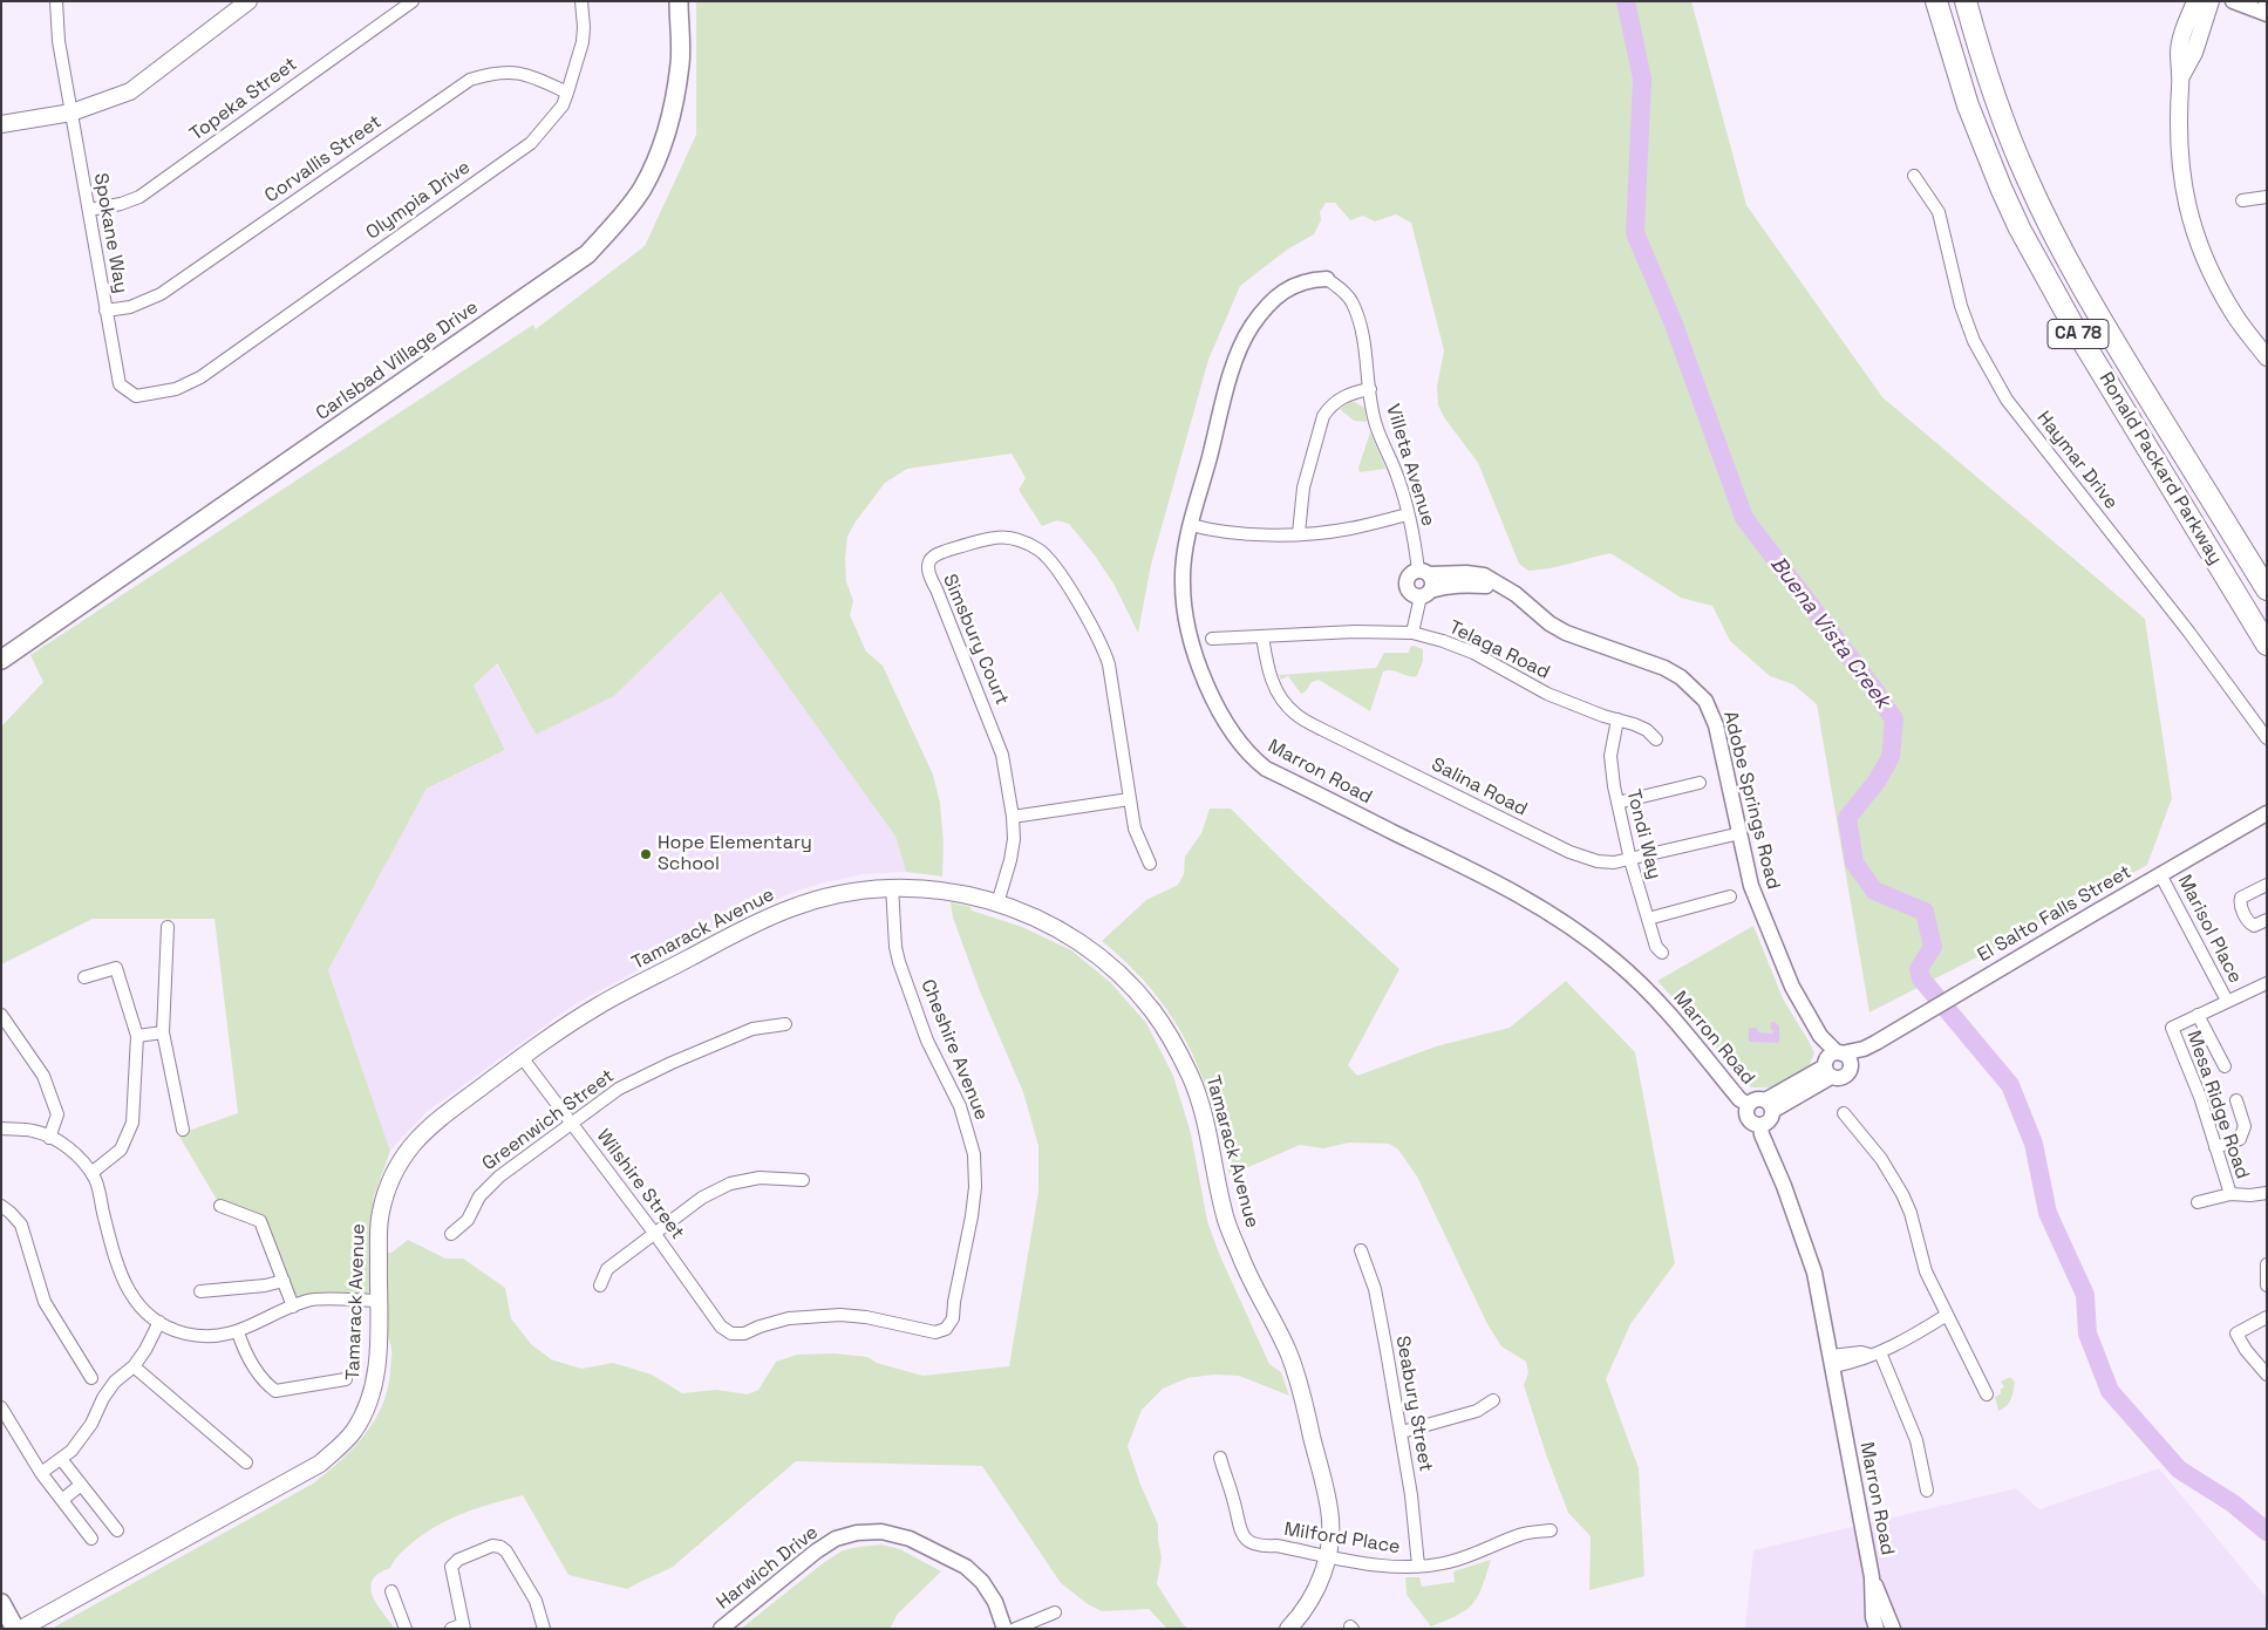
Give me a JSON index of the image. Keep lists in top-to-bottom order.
{
  "streets": {
    "highway": ["CA 78", "Ronald Packard Parkway"],
    "main road": ["Carlsbad Village Drive", "Tamarack Avenue"],
    "street": [
      "Topeka Street",
      "Corvallis Street",
      "Olympia Drive",
      "Spokane Way",
      "Haymar Drive",
      "Villeta Avenue",
      "Simsbury Court",
      "Telaga Road",
      "Marron Road",
      "Salina Road",
      "Adobe Springs Road",
      "Tondi Way",
      "El Salto Falls Street",
      "Marisol Place",
      "Cheshire Avenue",
      "Mesa Ridge Road",
      "Greenwich Street",
      "Wilshire Street",
      "Seabury Street",
      "Milford Place",
      "Harwich Drive"
    ]
  },
  "crossings": [
    ["Topeka Street", "Spokane Way"],
    ["Corvallis Street", "Olympia Drive"],
    ["Corvallis Street", "Spokane Way"],
    ["Olympia Drive", "Spokane Way"],
    ["Villeta Avenue", "Marron Road"],
    ["Villeta Avenue", "Adobe Springs Road"],
    ["Simsbury Court", "Tamarack Avenue"],
    ["Telaga Road", "Salina Road"],
    ["Telaga Road", "Tondi Way"],
    ["Marron Road", "El Salto Falls Street"],
    ["Salina Road", "Adobe Springs Road"],
    ["Salina Road", "Tondi Way"],
    ["Adobe Springs Road", "El Salto Falls Street"],
    ["El Salto Falls Street", "Marisol Place"],
    ["Tamarack Avenue", "Cheshire Avenue"],
    ["Tamarack Avenue", "Wilshire Street"],
    ["Tamarack Avenue", "Milford Place"],
    ["Cheshire Avenue", "Wilshire Street"],
    ["Greenwich Street", "Wilshire Street"],
    ["Seabury Street", "Milford Place"]
  ],
  "water": ["Buena Vista Creek"],
  "places": ["Hope Elementary School"]
}
